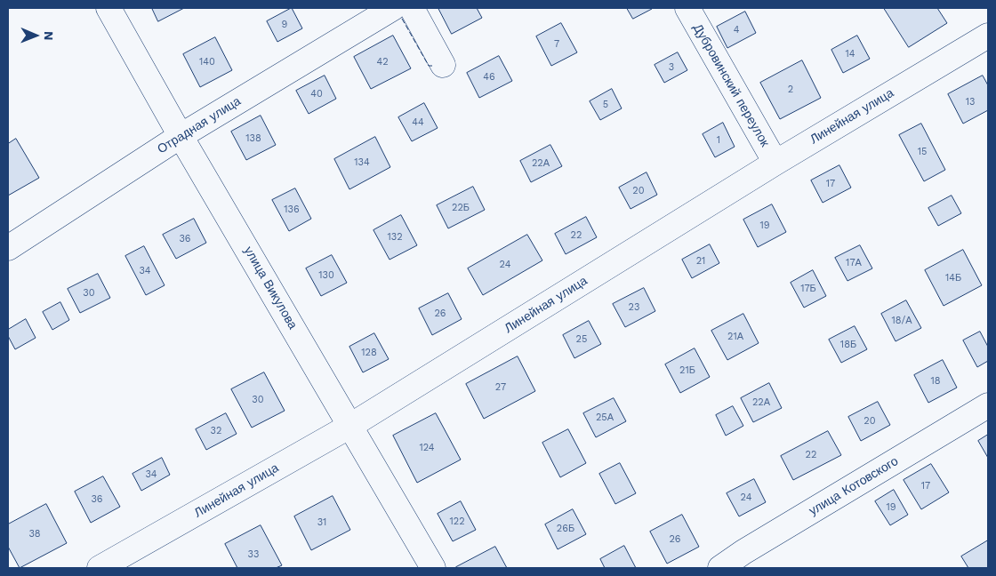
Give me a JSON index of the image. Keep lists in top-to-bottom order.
{
  "streets": {
    "street": [
      "Дубровинский переулок",
      "Линейная улица",
      "Отрадная улица",
      "улица Викулова",
      "улица Котовского"
    ]
  },
  "crossings": [
    ["Дубровинский переулок", "Линейная улица"],
    ["Линейная улица", "улица Викулова"],
    ["Отрадная улица", "улица Викулова"]
  ],
  "house_numbers": [
    "9",
    "4",
    "7",
    "14",
    "140",
    "42",
    "3",
    "46",
    "2",
    "40",
    "13",
    "5",
    "44",
    "138",
    "1",
    "15",
    "134",
    "22А",
    "17",
    "20",
    "22Б",
    "136",
    "19",
    "22",
    "132",
    "36",
    "21",
    "17А",
    "24",
    "34",
    "130",
    "14Б",
    "17Б",
    "30",
    "23",
    "26",
    "18/А",
    "21А",
    "25",
    "18Б",
    "128",
    "21Б",
    "18",
    "27",
    "30",
    "22А",
    "25А",
    "20",
    "32",
    "124",
    "22",
    "34",
    "17",
    "24",
    "36",
    "19",
    "122",
    "31",
    "26Б",
    "38",
    "26",
    "33"
  ],
  "north": "right"
}
